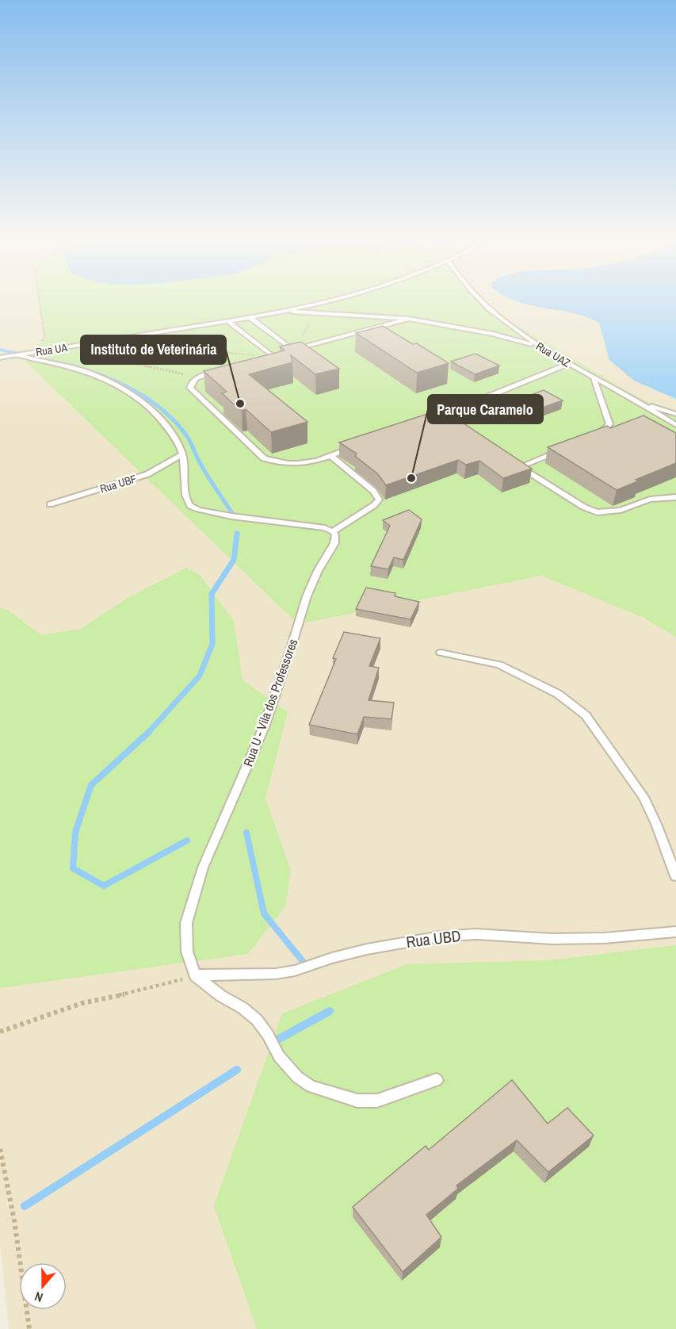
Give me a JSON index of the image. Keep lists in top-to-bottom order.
{
  "streets": {
    "lane": [
      "Rua UA",
      "Rua UAZ",
      "Rua UBF",
      "Rua U - Vila dos Professores",
      "Rua UBD"
    ]
  },
  "crossings": [
    ["Rua U - Vila dos Professores", "Rua UBD"]
  ],
  "places": ["Instituto de Veterinária", "Parque Caramelo"],
  "north": "bottom"
}
